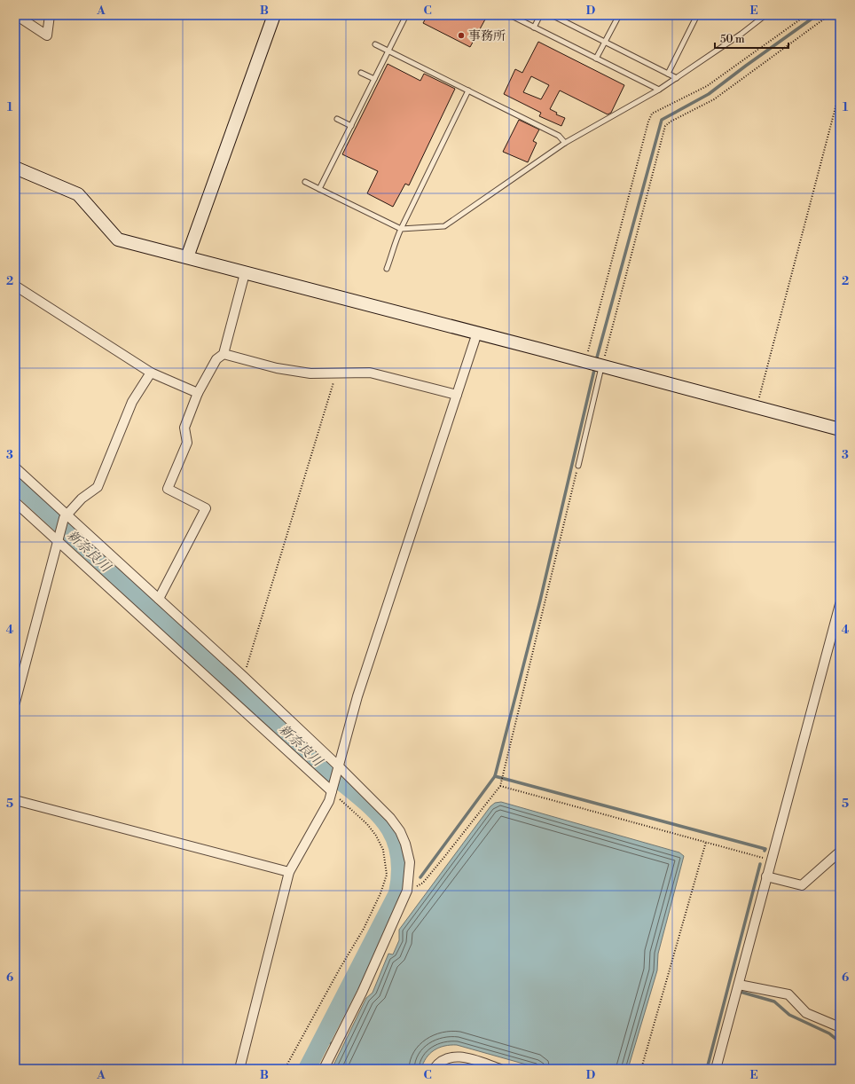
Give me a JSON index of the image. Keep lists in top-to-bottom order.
{
  "water": ["新奈良川"],
  "places": ["事務所"],
  "scale_bar": "50 m",
  "grid": {
    "columns": [
      "A",
      "B",
      "C",
      "D",
      "E"
    ],
    "rows": [
      "1",
      "2",
      "3",
      "4",
      "5",
      "6"
    ]
  }
}
